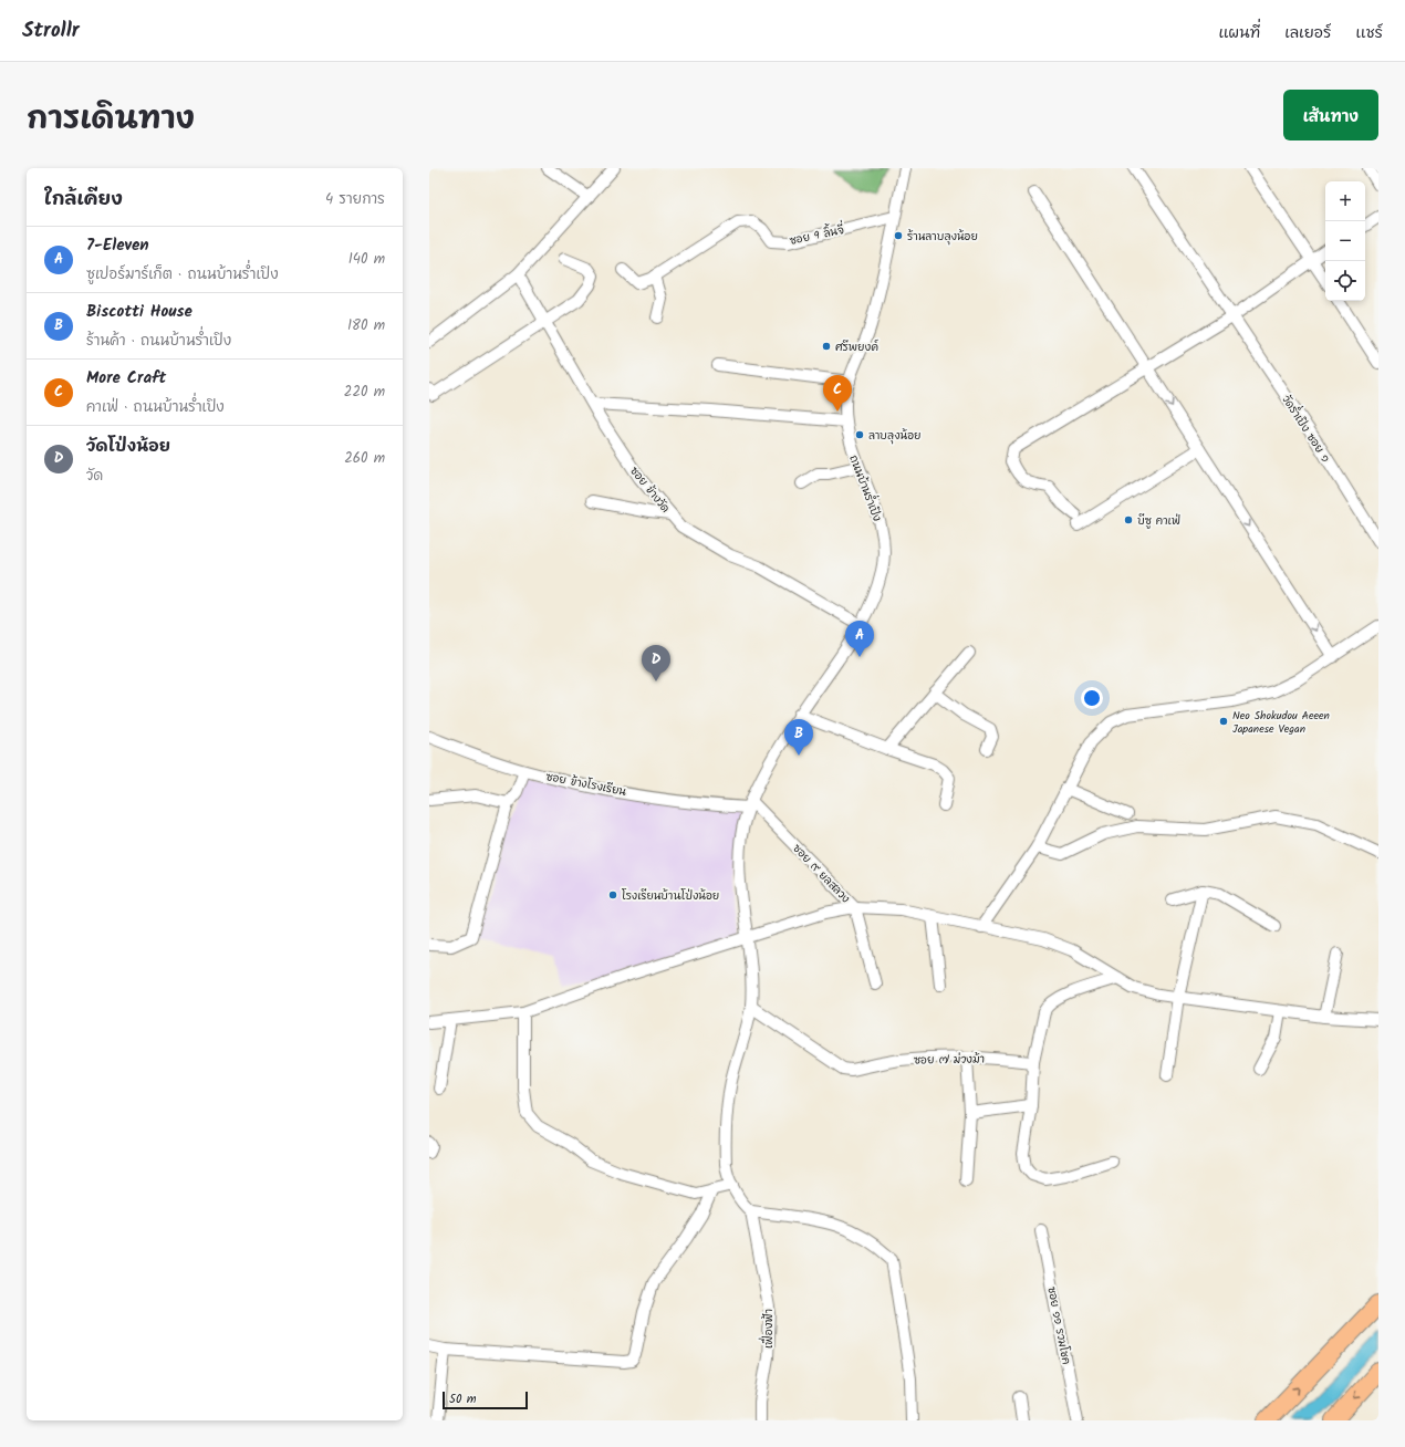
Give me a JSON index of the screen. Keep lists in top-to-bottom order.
{
  "streets": {
    "street": [
      "ซอย 9 ลิ้นจี่",
      "วัดร่ำเปิง ซอย ๑",
      "ถนนบ้านร่ำเปิง",
      "ซอย ข้างวัด",
      "ซอย ข้างโรงเรียน",
      "ซอย ๙ ยลสลวง",
      "ซอย ๗ ม่วงม้า",
      "ซอย ๑๑ รวมโชค",
      "เฟื่องฟ้า"
    ]
  },
  "crossings": [
    ["ซอย 9 ลิ้นจี่", "ถนนบ้านร่ำเปิง"],
    ["ถนนบ้านร่ำเปิง", "ซอย ข้างวัด"],
    ["ถนนบ้านร่ำเปิง", "ซอย ข้างโรงเรียน"],
    ["ถนนบ้านร่ำเปิง", "ซอย ๙ ยลสลวง"],
    ["ถนนบ้านร่ำเปิง", "ซอย ๗ ม่วงม้า"],
    ["ถนนบ้านร่ำเปิง", "เฟื่องฟ้า"],
    ["ซอย ข้างโรงเรียน", "ซอย ๙ ยลสลวง"]
  ],
  "places": [
    "ร้านลาบลุงน้อย",
    "ศรีพยงค์",
    "ลาบลุงน้อย",
    "บีซู คาเฟ่",
    "Neo Shokudou Aeeen Japanese Vegan",
    "โรงเรียนบ้านโป่งน้อย"
  ],
  "scale_bar": "50 m",
  "page": {
    "header": "Strollr",
    "nav": ["แผนที่", "เลเยอร์", "แชร์"],
    "title": "การเดินทาง",
    "buttons": "เส้นทาง",
    "heading": ["ใกล้เคียง", "4 รายการ"],
    "map_buttons": ["+", "−"],
    "list": [
      {
        "mark": "A",
        "name": "7-Eleven",
        "note": "ซูเปอร์มาร์เก็ต · ถนนบ้านร่ำเปิง",
        "value": "140 m"
      },
      {
        "mark": "B",
        "name": "Biscotti House",
        "note": "ร้านค้า · ถนนบ้านร่ำเปิง",
        "value": "180 m"
      },
      {
        "mark": "C",
        "name": "More Craft",
        "note": "คาเฟ่ · ถนนบ้านร่ำเปิง",
        "value": "220 m"
      },
      {
        "mark": "D",
        "name": "วัดโป่งน้อย",
        "note": "วัด",
        "value": "260 m"
      }
    ],
    "pins": [
      "C",
      "A",
      "D",
      "B"
    ],
    "scale": "50 m"
  }
}
